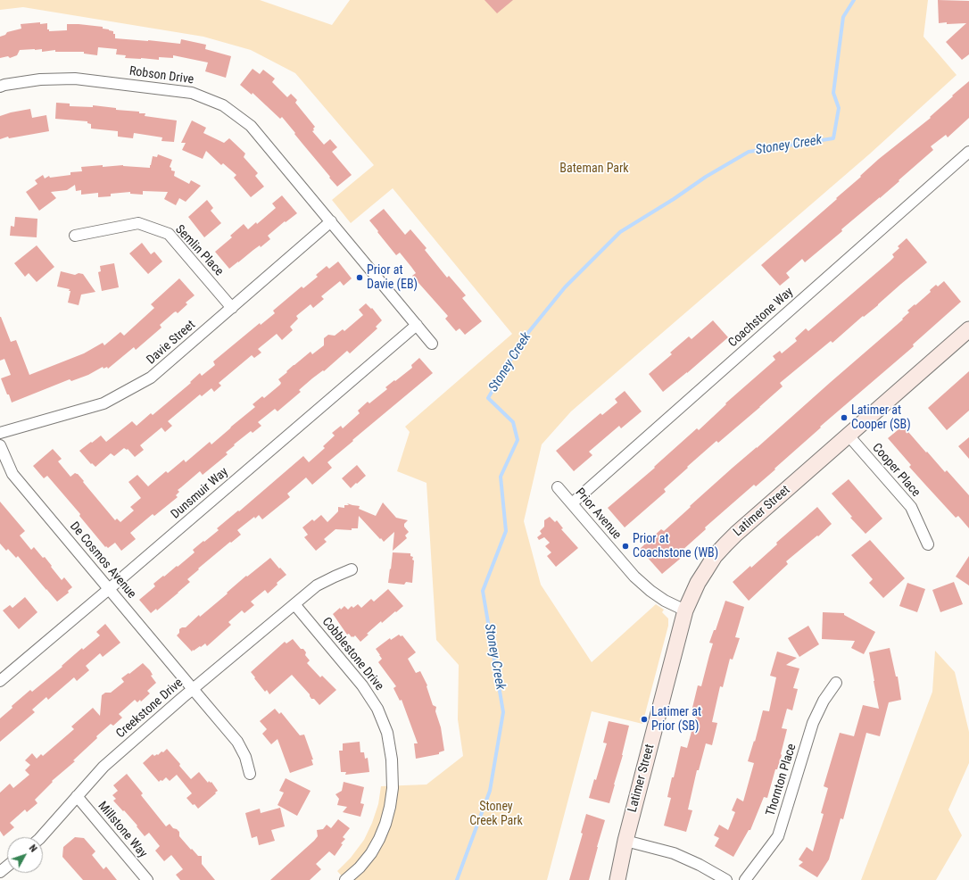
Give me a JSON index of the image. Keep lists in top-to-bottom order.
{
  "streets": {
    "street": [
      "Robson Drive",
      "Semlin Place",
      "Coachstone Way",
      "Davie Street",
      "Cooper Place",
      "Dunsmuir Way",
      "Latimer Street",
      "Prior Avenue",
      "De Cosmos Avenue",
      "Cobblestone Drive",
      "Creekstone Drive",
      "Thornton Place",
      "Millstone Way"
    ]
  },
  "crossings": [
    ["Robson Drive", "Davie Street"],
    ["Semlin Place", "Davie Street"],
    ["Coachstone Way", "Prior Avenue"],
    ["Cooper Place", "Latimer Street"],
    ["Dunsmuir Way", "De Cosmos Avenue"],
    ["Latimer Street", "Prior Avenue"],
    ["De Cosmos Avenue", "Creekstone Drive"],
    ["Cobblestone Drive", "Creekstone Drive"],
    ["Creekstone Drive", "Millstone Way"]
  ],
  "water": ["Stoney Creek"],
  "parks": ["Bateman Park", "Stoney Creek Park"],
  "places": [
    "Prior at Davie (EB)",
    "Latimer at Cooper (SB)",
    "Prior at Coachstone (WB)",
    "Latimer at Prior (SB)"
  ],
  "north": "top right"
}
